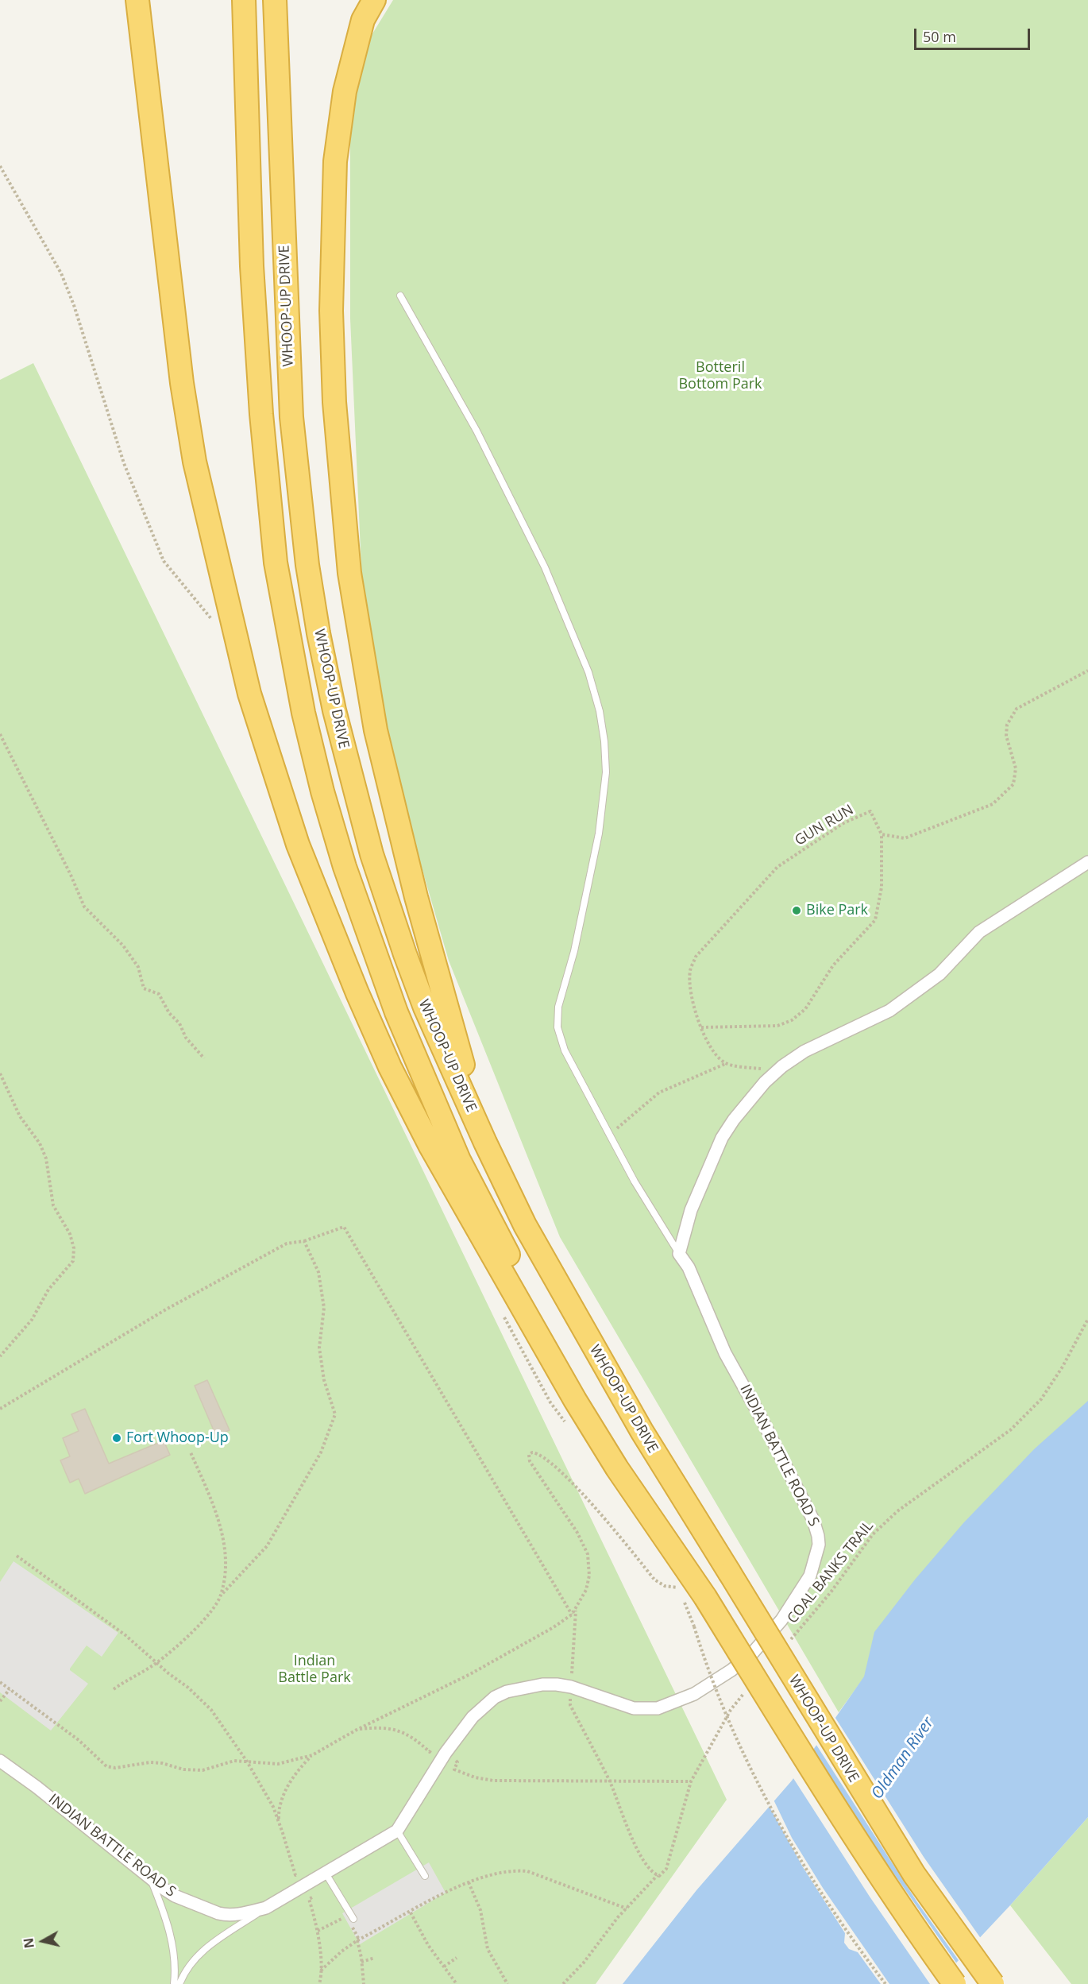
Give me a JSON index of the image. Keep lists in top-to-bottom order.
{
  "streets": {
    "highway": ["WHOOP-UP DRIVE"],
    "street": ["INDIAN BATTLE ROAD S"],
    "path": ["GUN RUN", "COAL BANKS TRAIL"]
  },
  "water": ["Oldman River"],
  "parks": ["Botteril Bottom Park", "Indian Battle Park"],
  "places": ["Bike Park", "Fort Whoop-Up"],
  "scale_bar": "50 m",
  "north": "left"
}
